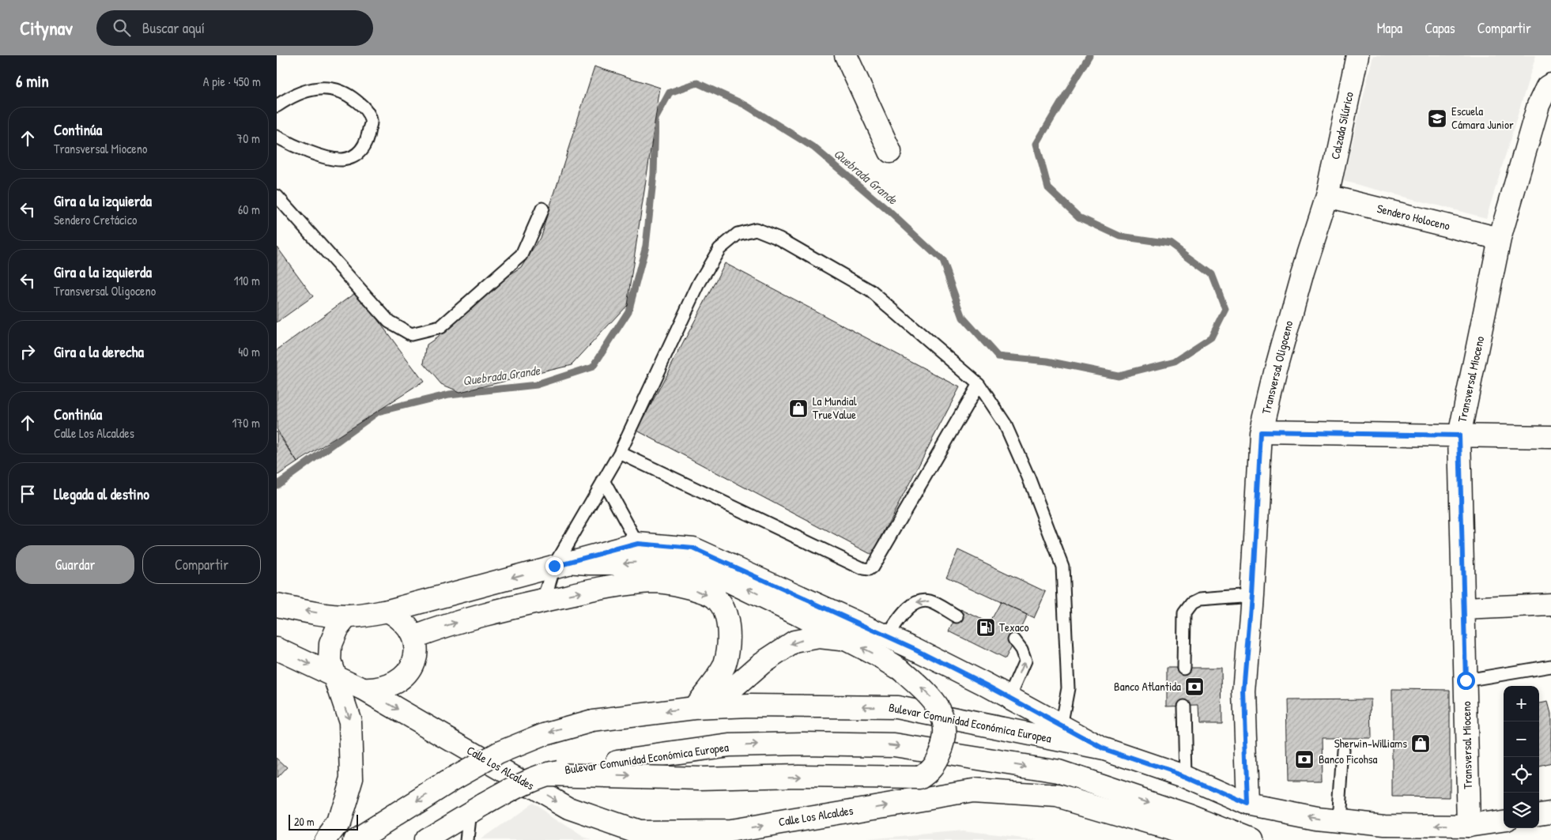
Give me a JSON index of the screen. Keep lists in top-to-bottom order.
{
  "streets": {
    "main road": [
      "Calzada Silúrico",
      "Sendero Holoceno",
      "Transversal Oligoceno",
      "Transversal Mioceno",
      "Bulevar Comunidad Económica Europea",
      "Calle Los Alcaldes"
    ]
  },
  "crossings": [
    ["Calzada Silúrico", "Sendero Holoceno"],
    ["Calzada Silúrico", "Transversal Oligoceno"],
    ["Sendero Holoceno", "Transversal Oligoceno"],
    ["Sendero Holoceno", "Transversal Mioceno"],
    ["Transversal Oligoceno", "Bulevar Comunidad Económica Europea"],
    ["Transversal Mioceno", "Bulevar Comunidad Económica Europea"]
  ],
  "water": ["Quebrada Grande"],
  "places": {
    "school or university": ["Escuela Cámara Junior"],
    "shop": ["La Mundial TrueValue", "Sherwin-Williams"],
    "fuel station": ["Texaco"],
    "bank": ["Banco Atlantida", "Banco Ficohsa"]
  },
  "scale_bar": "20 m",
  "page": {
    "header": "Citynav",
    "search": "Buscar aquí",
    "nav": ["Mapa", "Capas", "Compartir"],
    "heading": ["6 min", "A pie · 450 m"],
    "list": [
      ["Continúa", "Transversal Mioceno", "70 m"],
      ["Gira a la izquierda", "Sendero Cretácico", "60 m"],
      ["Gira a la izquierda", "Transversal Oligoceno", "110 m"],
      ["Gira a la derecha", "40 m"],
      ["Continúa", "Calle Los Alcaldes", "170 m"],
      "Llegada al destino"
    ],
    "buttons": ["Guardar", "Compartir"],
    "map_buttons": ["+", "−"],
    "scale": "20 m"
  }
}
